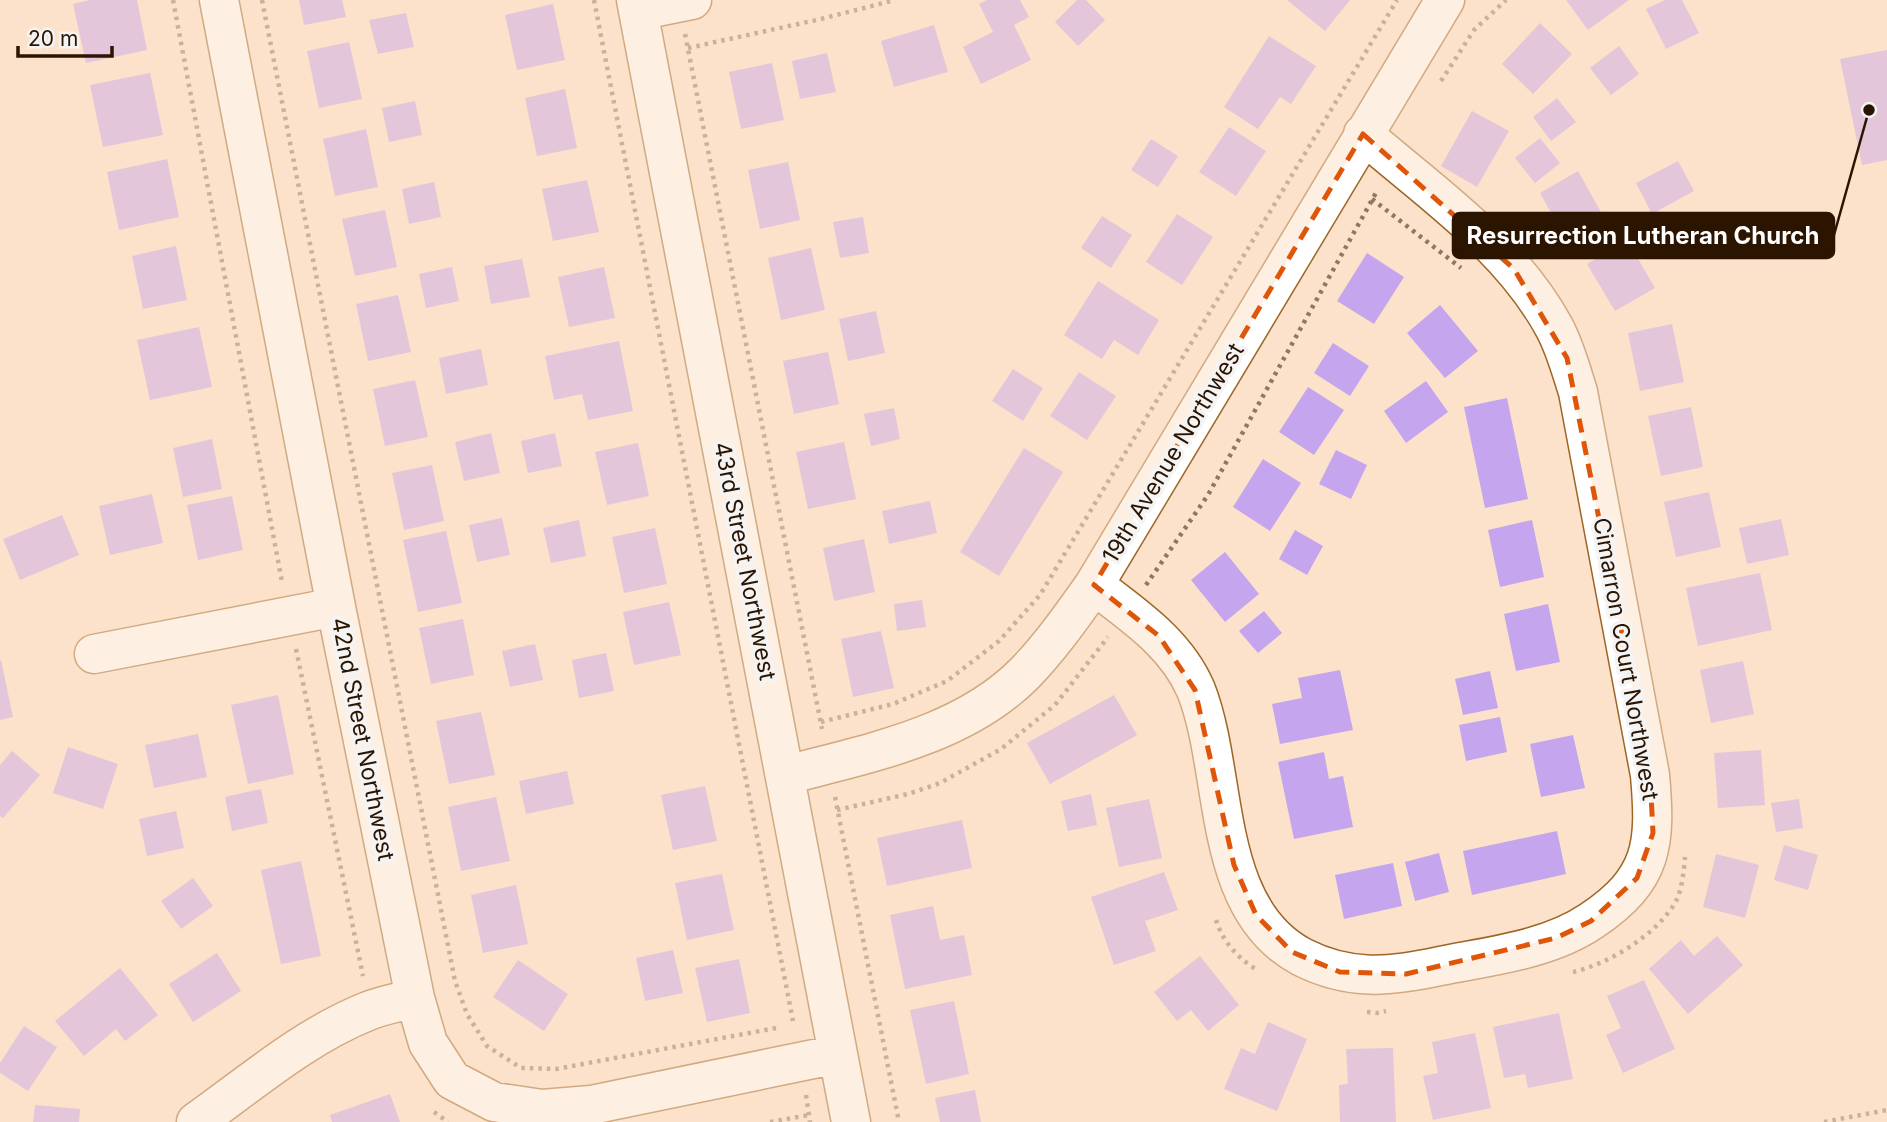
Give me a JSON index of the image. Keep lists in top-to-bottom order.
{
  "streets": {
    "street": [
      "19th Avenue Northwest",
      "43rd Street Northwest",
      "Cimarron Court Northwest",
      "42nd Street Northwest"
    ]
  },
  "crossings": [
    ["19th Avenue Northwest", "43rd Street Northwest"],
    ["19th Avenue Northwest", "Cimarron Court Northwest"],
    ["43rd Street Northwest", "42nd Street Northwest"]
  ],
  "places": ["Resurrection Lutheran Church"],
  "scale_bar": "20 m"
}
